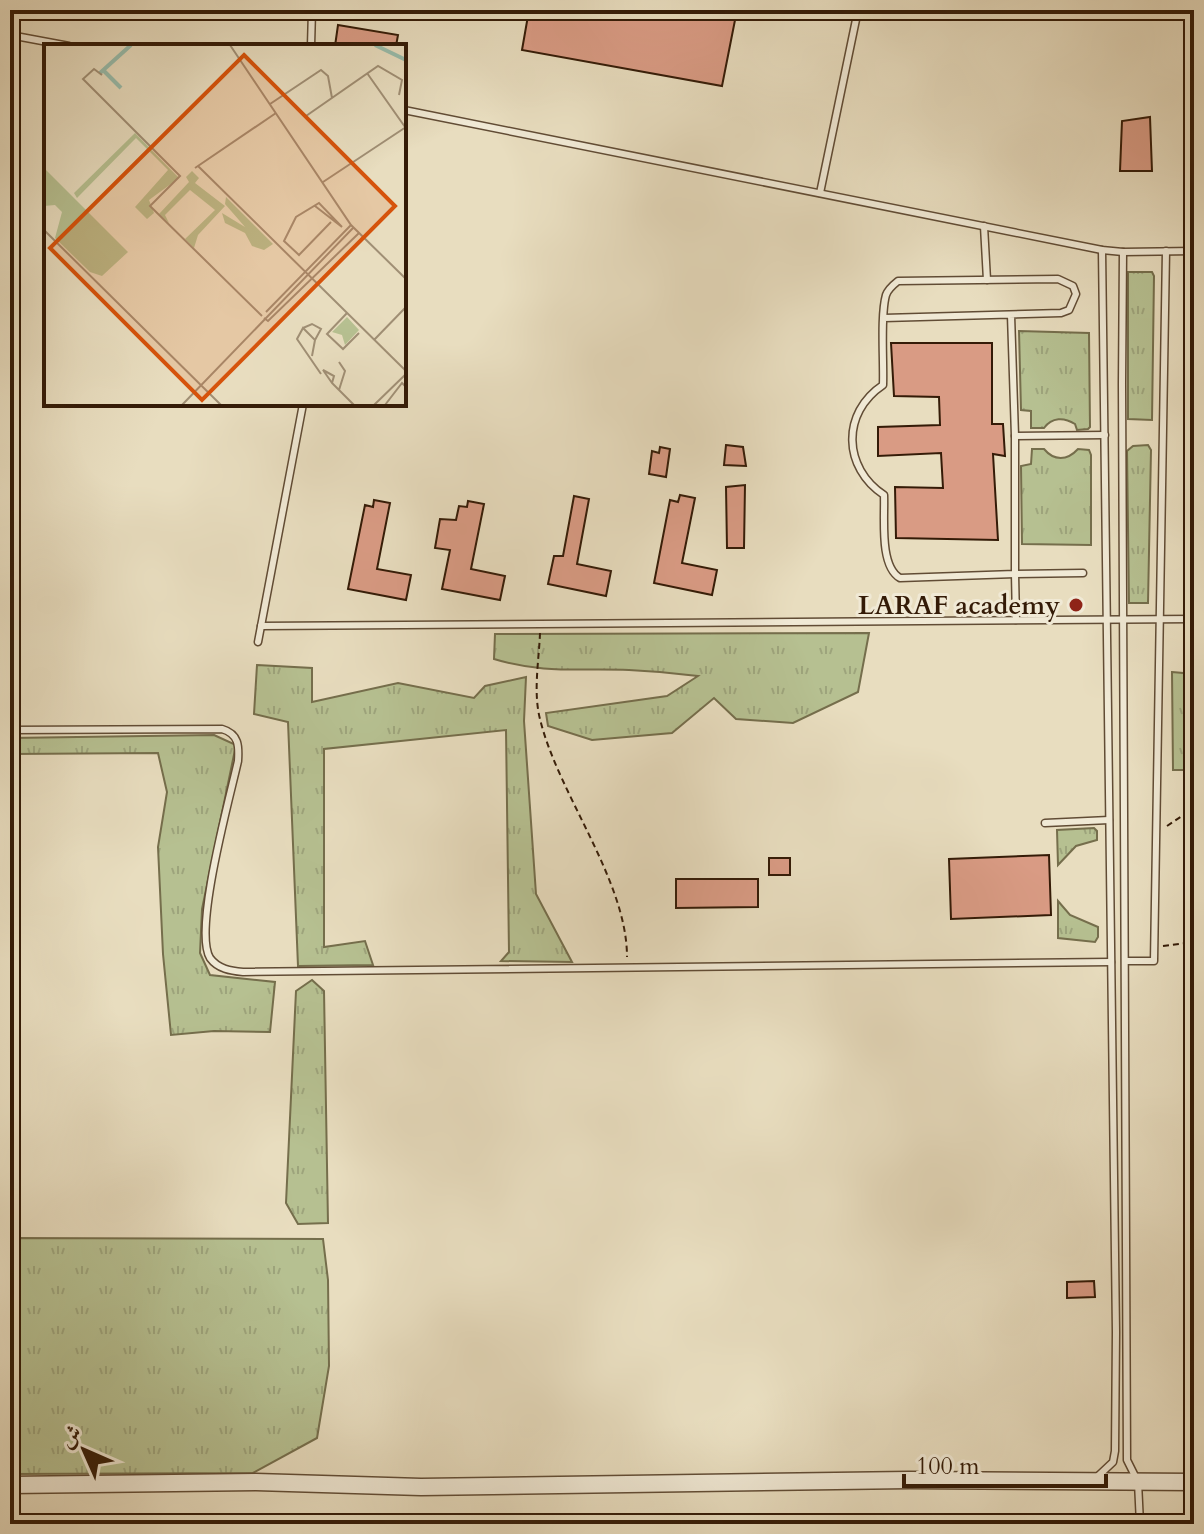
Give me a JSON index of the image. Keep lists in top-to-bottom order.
{
  "places": ["LARAF academy"],
  "scale_bar": "100 m",
  "north": "top left"
}
